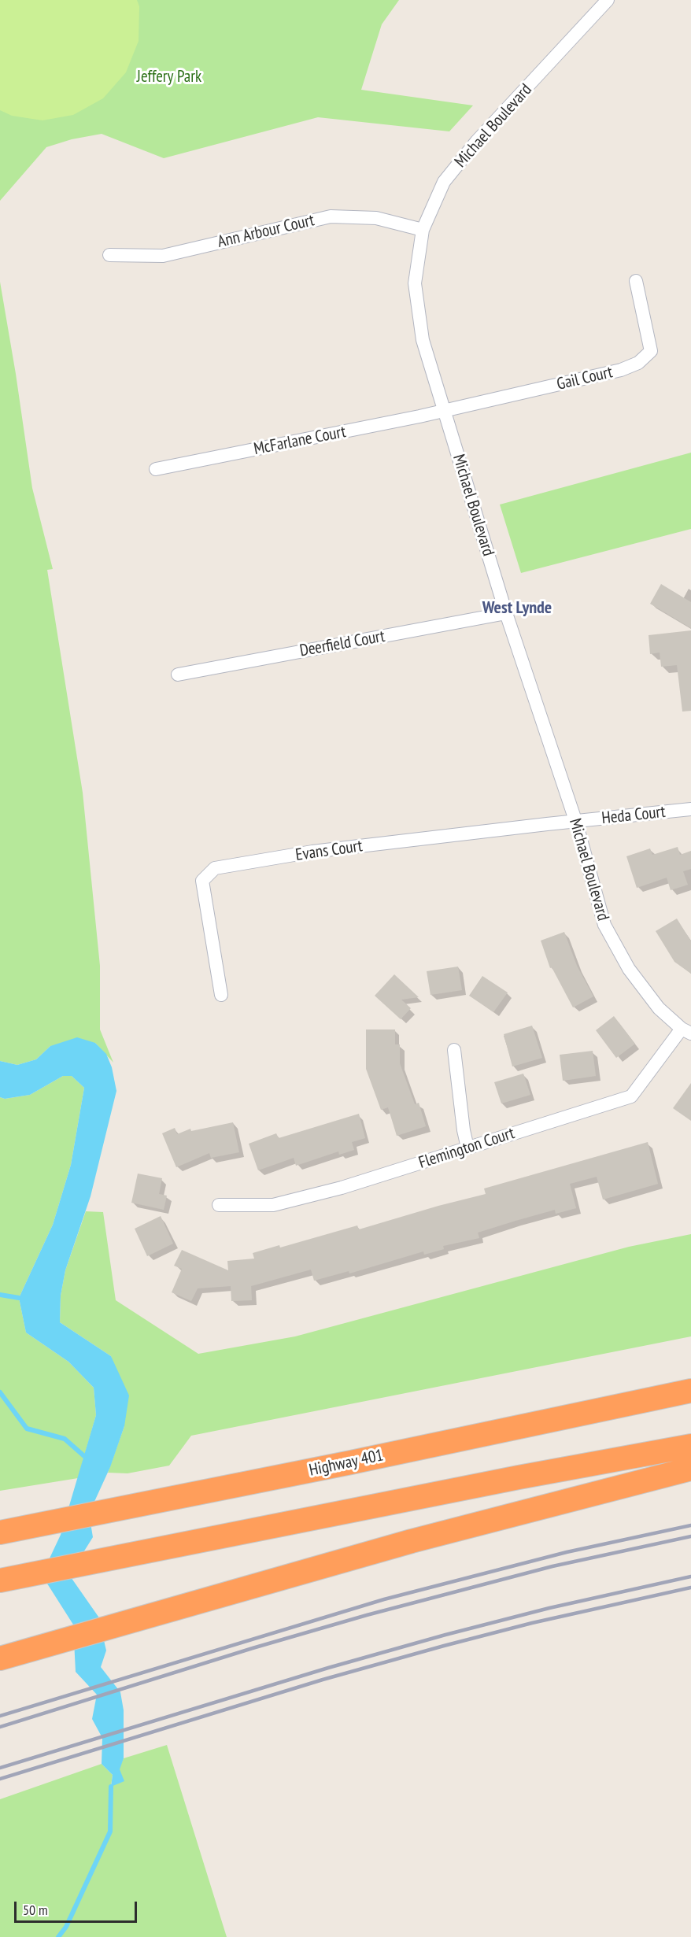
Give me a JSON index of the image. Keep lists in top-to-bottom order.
{
  "streets": {
    "highway": ["Highway 401"],
    "street": [
      "Michael Boulevard",
      "Ann Arbour Court",
      "Gail Court",
      "McFarlane Court",
      "Deerfield Court",
      "Heda Court",
      "Evans Court",
      "Flemington Court"
    ]
  },
  "crossings": [
    ["Michael Boulevard", "Ann Arbour Court"],
    ["Michael Boulevard", "Gail Court"],
    ["Michael Boulevard", "McFarlane Court"],
    ["Michael Boulevard", "Deerfield Court"],
    ["Michael Boulevard", "Heda Court"],
    ["Michael Boulevard", "Evans Court"],
    ["Michael Boulevard", "Flemington Court"],
    ["Gail Court", "McFarlane Court"],
    ["Heda Court", "Evans Court"]
  ],
  "districts": ["West Lynde"],
  "parks": ["Jeffery Park"],
  "scale_bar": "50 m"
}
